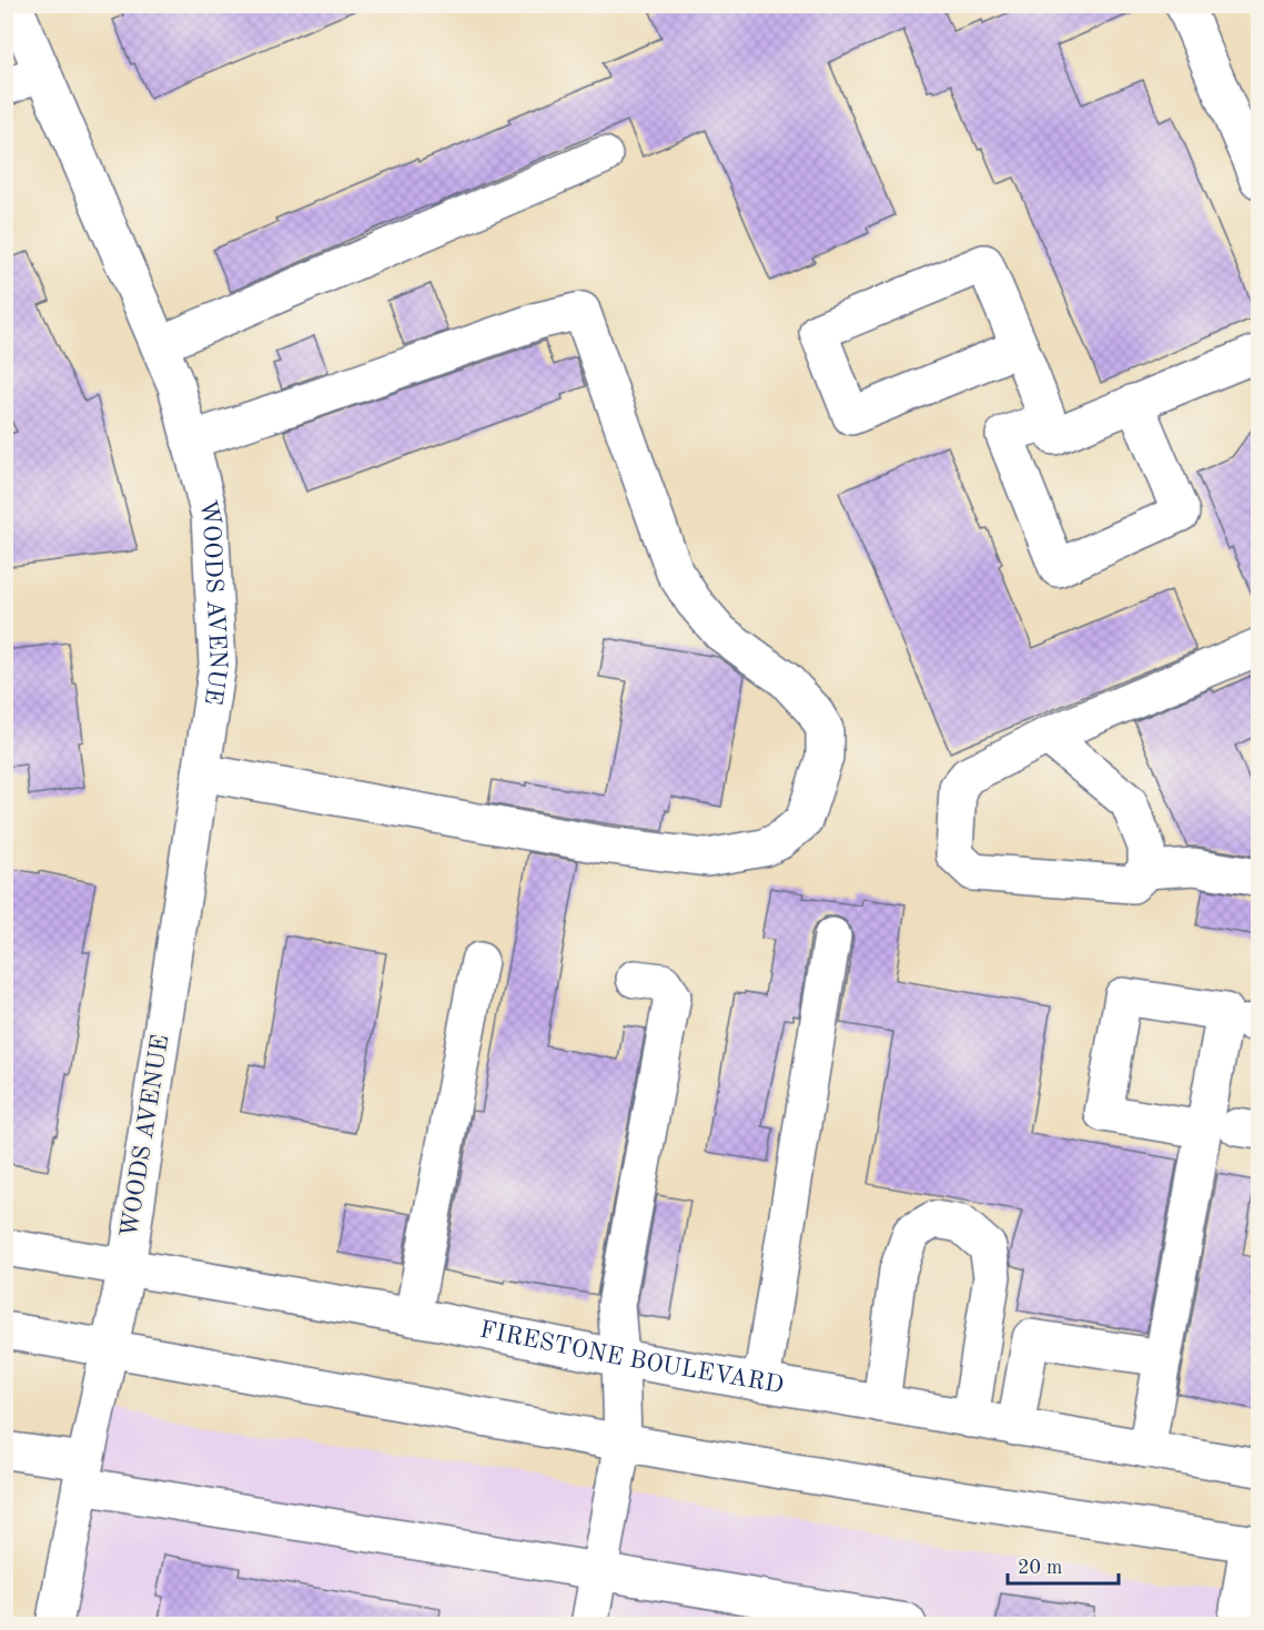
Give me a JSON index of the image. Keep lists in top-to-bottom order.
{
  "streets": {
    "main road": ["WOODS AVENUE", "FIRESTONE BOULEVARD"]
  },
  "crossings": [
    ["WOODS AVENUE", "FIRESTONE BOULEVARD"]
  ],
  "scale_bar": "20 m"
}
